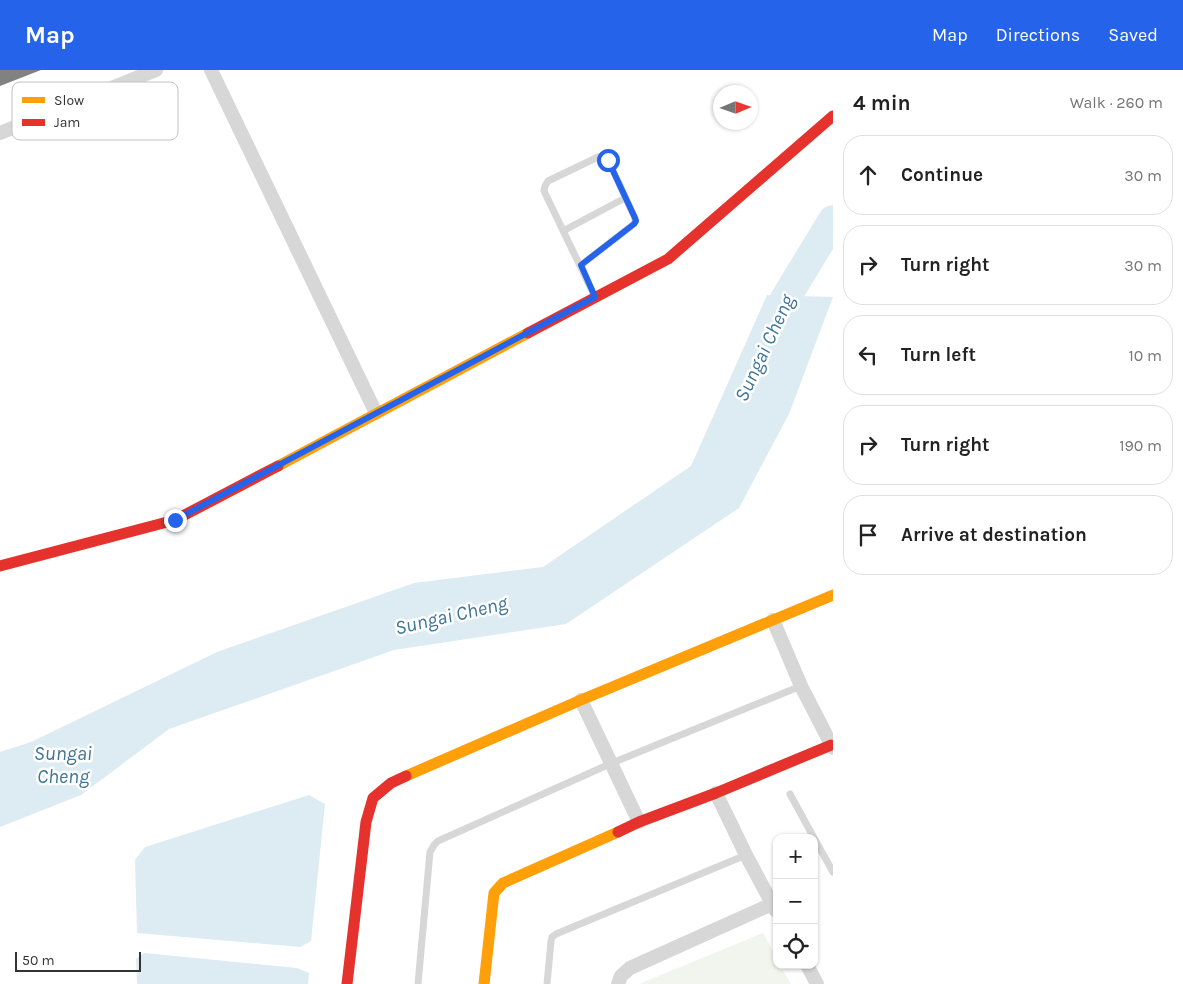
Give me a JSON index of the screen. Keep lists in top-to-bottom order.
{
  "water": ["Sungai Cheng"],
  "legend": ["Slow", "Jam"],
  "scale_bar": "50 m",
  "north": "right",
  "page": {
    "header": "Map",
    "nav": ["Map", "Directions", "Saved"],
    "heading": ["4 min", "Walk · 260 m"],
    "list": [
      ["Continue", "30 m"],
      ["Turn right", "30 m"],
      ["Turn left", "10 m"],
      ["Turn right", "190 m"],
      "Arrive at destination"
    ],
    "map_buttons": ["+", "−"],
    "scale": "50 m"
  }
}
